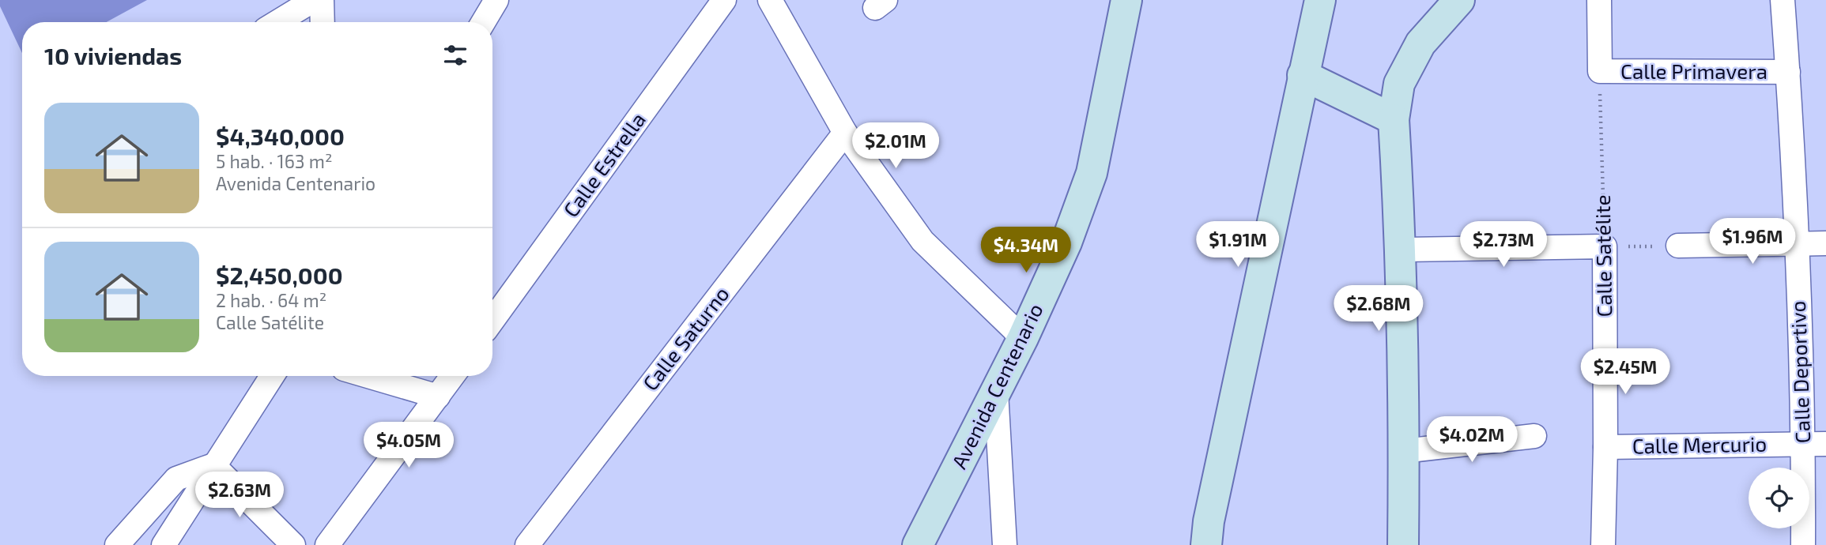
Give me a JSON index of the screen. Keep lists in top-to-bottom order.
{
  "streets": {
    "main road": ["Avenida Centenario"],
    "street": [
      "Calle Primavera",
      "Calle Estrella",
      "Calle Satélite",
      "Calle Saturno",
      "Calle Deportivo",
      "Calle Mercurio"
    ]
  },
  "crossings": [
    ["Calle Primavera", "Calle Satélite"],
    ["Calle Primavera", "Calle Deportivo"],
    ["Calle Satélite", "Calle Mercurio"],
    ["Calle Deportivo", "Calle Mercurio"]
  ],
  "page": {
    "heading": "10 viviendas",
    "list": [
      {
        "name": "$4,340,000",
        "note": "5 hab. · 163 m² · Avenida Centenario"
      },
      {
        "name": "$2,450,000",
        "note": "2 hab. · 64 m² · Calle Satélite"
      }
    ],
    "price": [
      "$2.01M",
      "$1.96M",
      "$1.91M",
      "$2.73M",
      "$4.34M",
      "$2.68M",
      "$2.45M",
      "$4.02M",
      "$4.05M",
      "$2.63M"
    ]
  }
}
